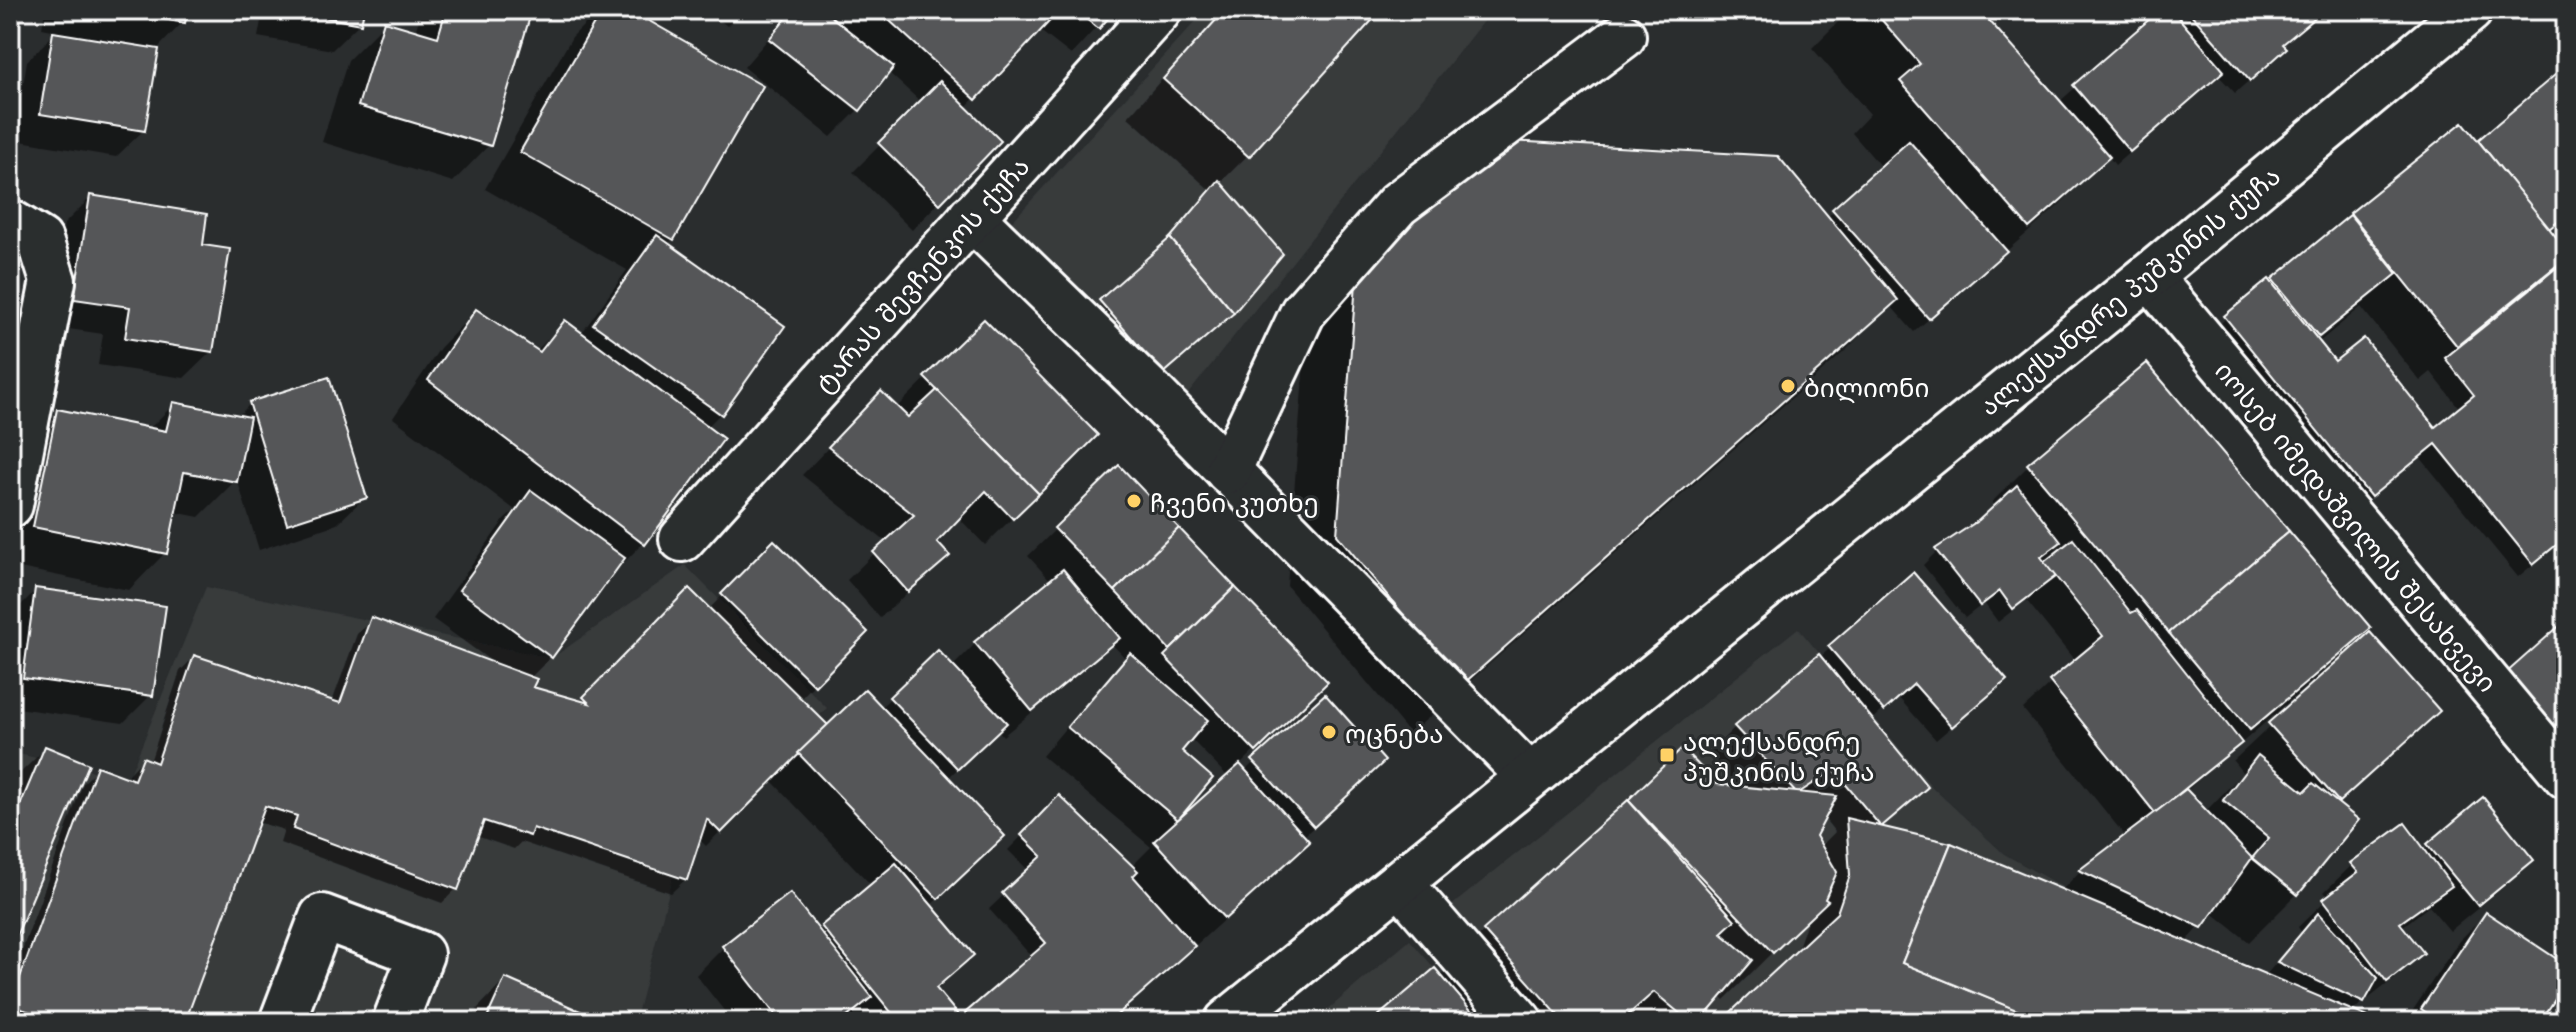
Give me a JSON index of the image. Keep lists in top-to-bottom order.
{
  "streets": {
    "street": ["ტარას შევჩენკოს ქუჩა", "ალექსანდრე პუშკინის ქუჩა", "იოსებ იმედაშვილის შესახვევი"]
  },
  "crossings": [
    ["ალექსანდრე პუშკინის ქუჩა", "იოსებ იმედაშვილის შესახვევი"]
  ],
  "places": {
    "other": ["ბილიონი", "ჩვენი კუთხე", "ოცნება"],
    "transit": ["ალექსანდრე პუშკინის ქუჩა"]
  }
}
